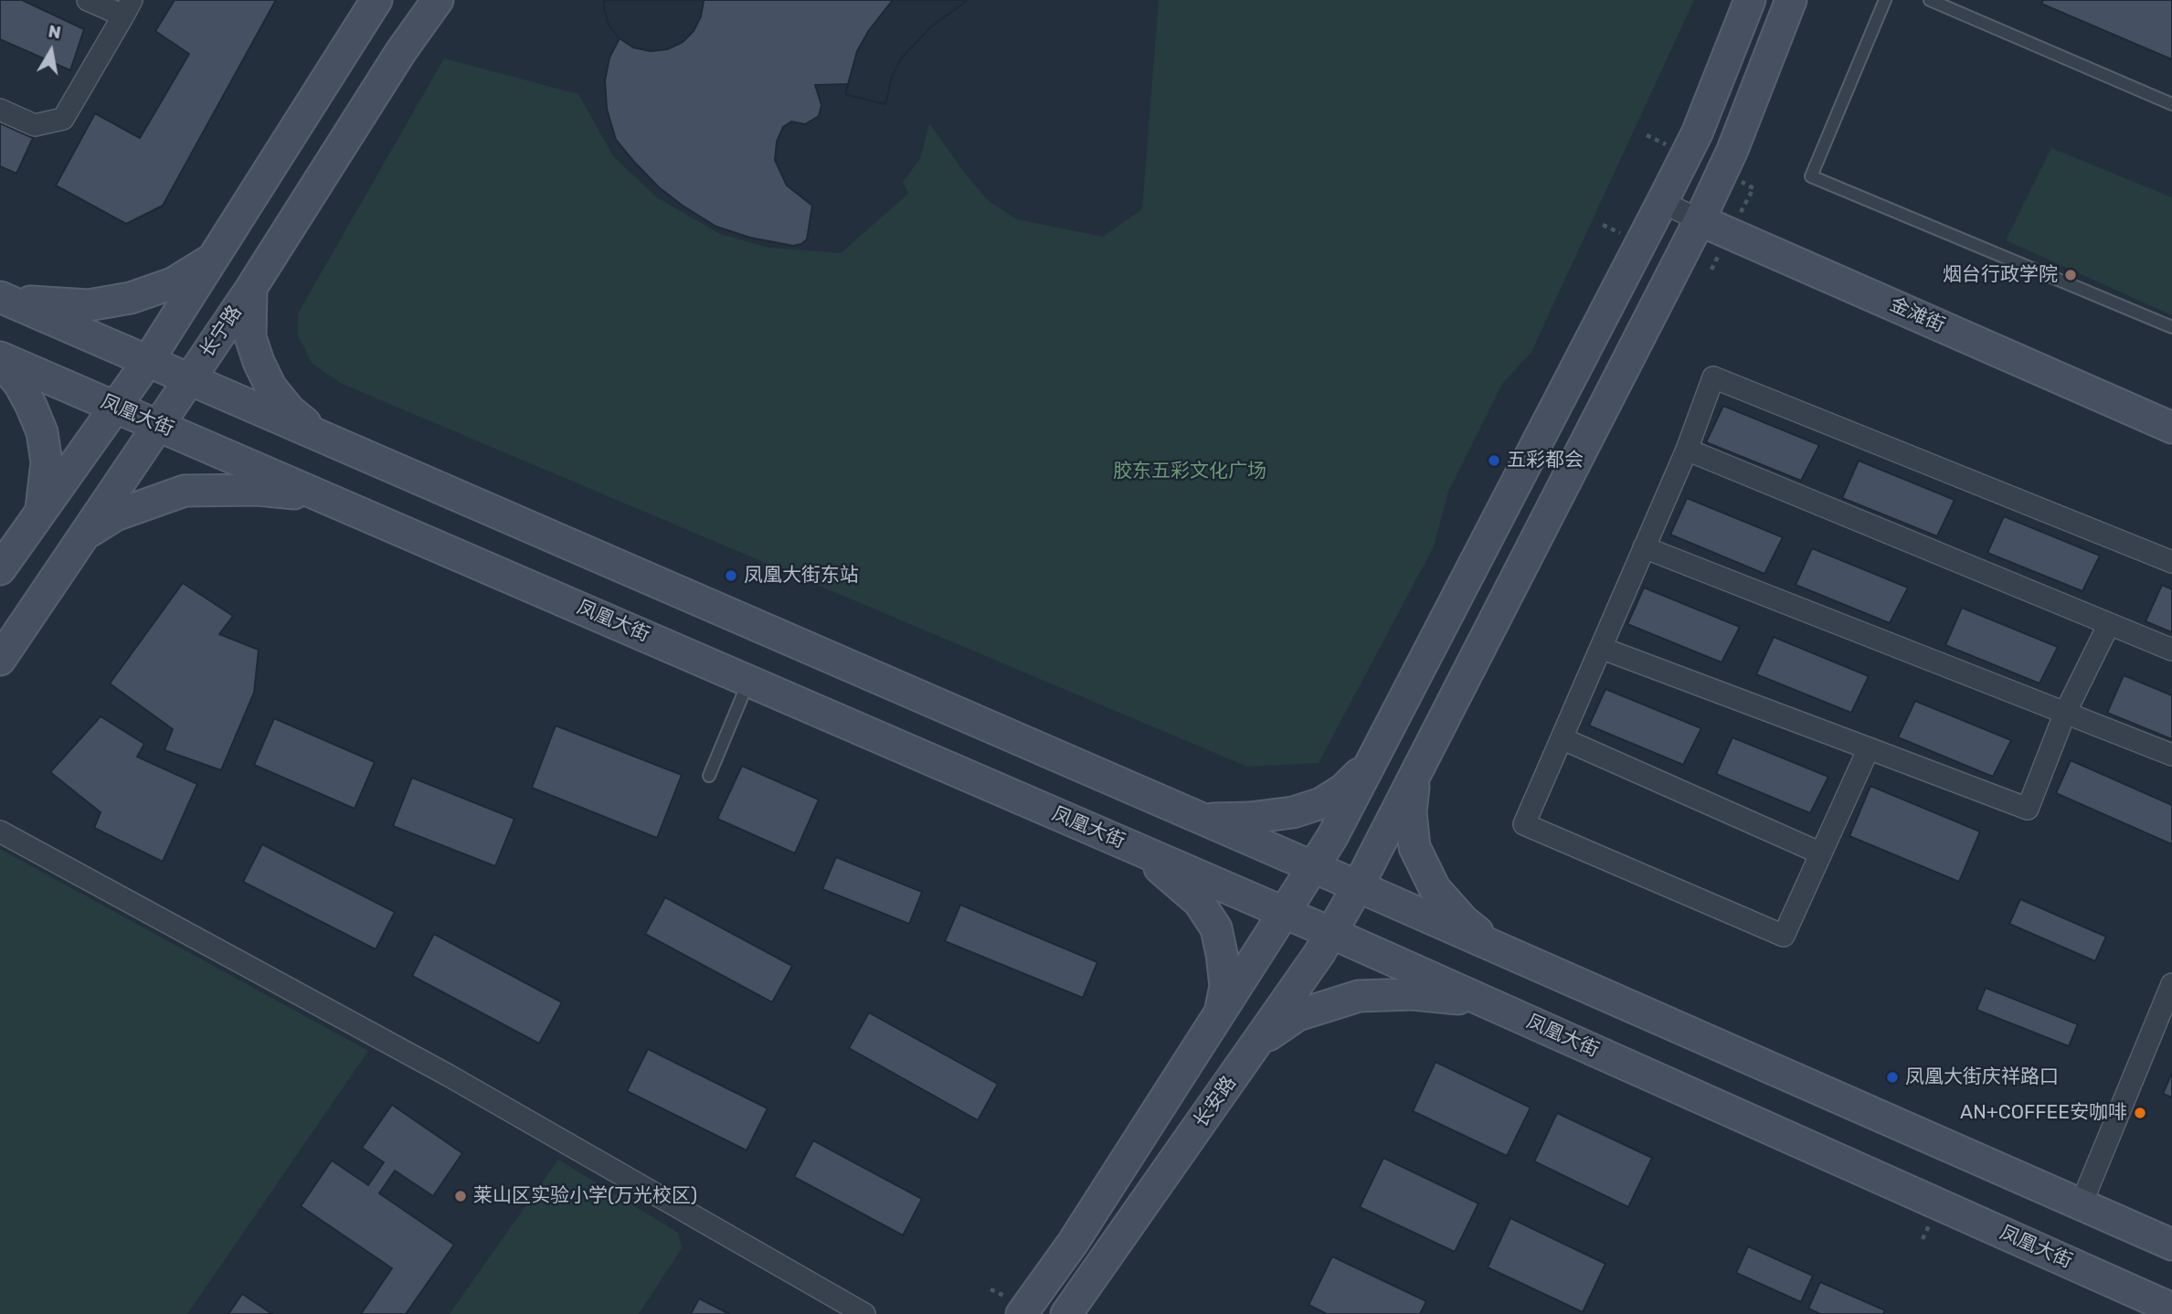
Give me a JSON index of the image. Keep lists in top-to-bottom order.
{
  "streets": {
    "main road": [
      "金滩街",
      "长宁路",
      "凤凰大街",
      "长安路"
    ]
  },
  "crossings": [
    ["金滩街", "长安路"],
    ["长宁路", "凤凰大街"],
    ["凤凰大街", "长安路"]
  ],
  "parks": ["胶东五彩文化广场"],
  "places": [
    "烟台行政学院",
    "五彩都会",
    "凤凰大街东站",
    "凤凰大街庆祥路口",
    "AN+COFFEE安咖啡",
    "莱山区实验小学(万光校区)"
  ],
  "north": "top"
}
